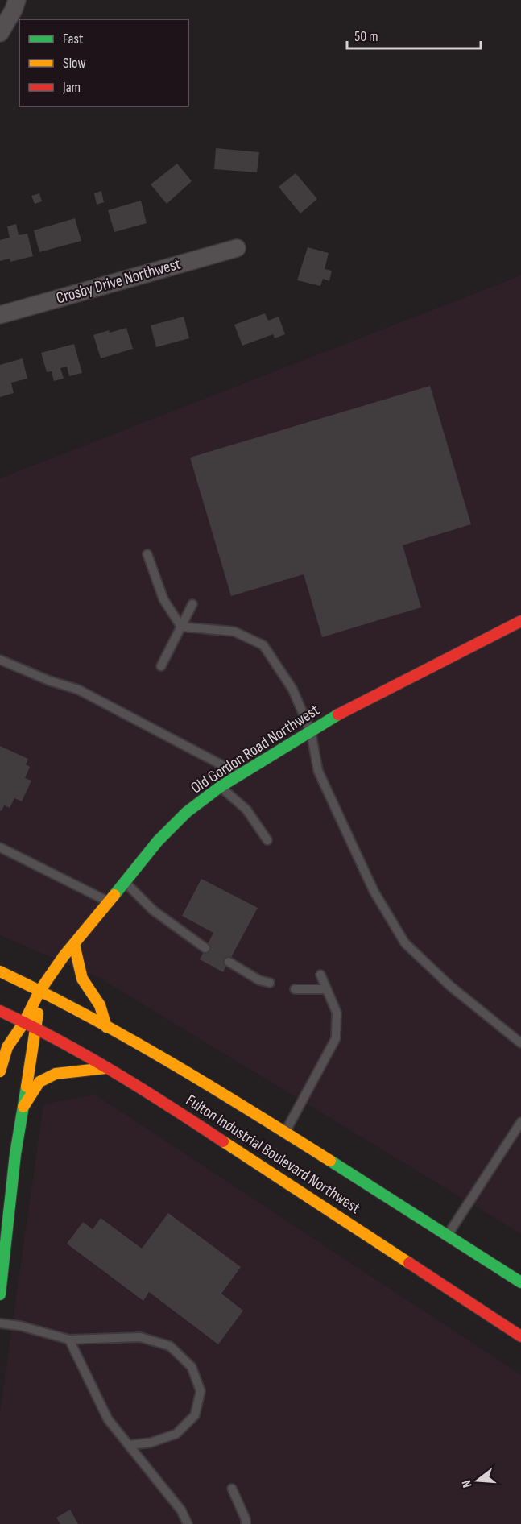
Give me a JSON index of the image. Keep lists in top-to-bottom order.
{
  "streets": {
    "main road": ["Old Gordon Road Northwest", "Fulton Industrial Boulevard Northwest"],
    "street": ["Crosby Drive Northwest"]
  },
  "crossings": [
    ["Old Gordon Road Northwest", "Fulton Industrial Boulevard Northwest"]
  ],
  "legend": ["Fast", "Slow", "Jam"],
  "scale_bar": "50 m",
  "north": "left"
}
